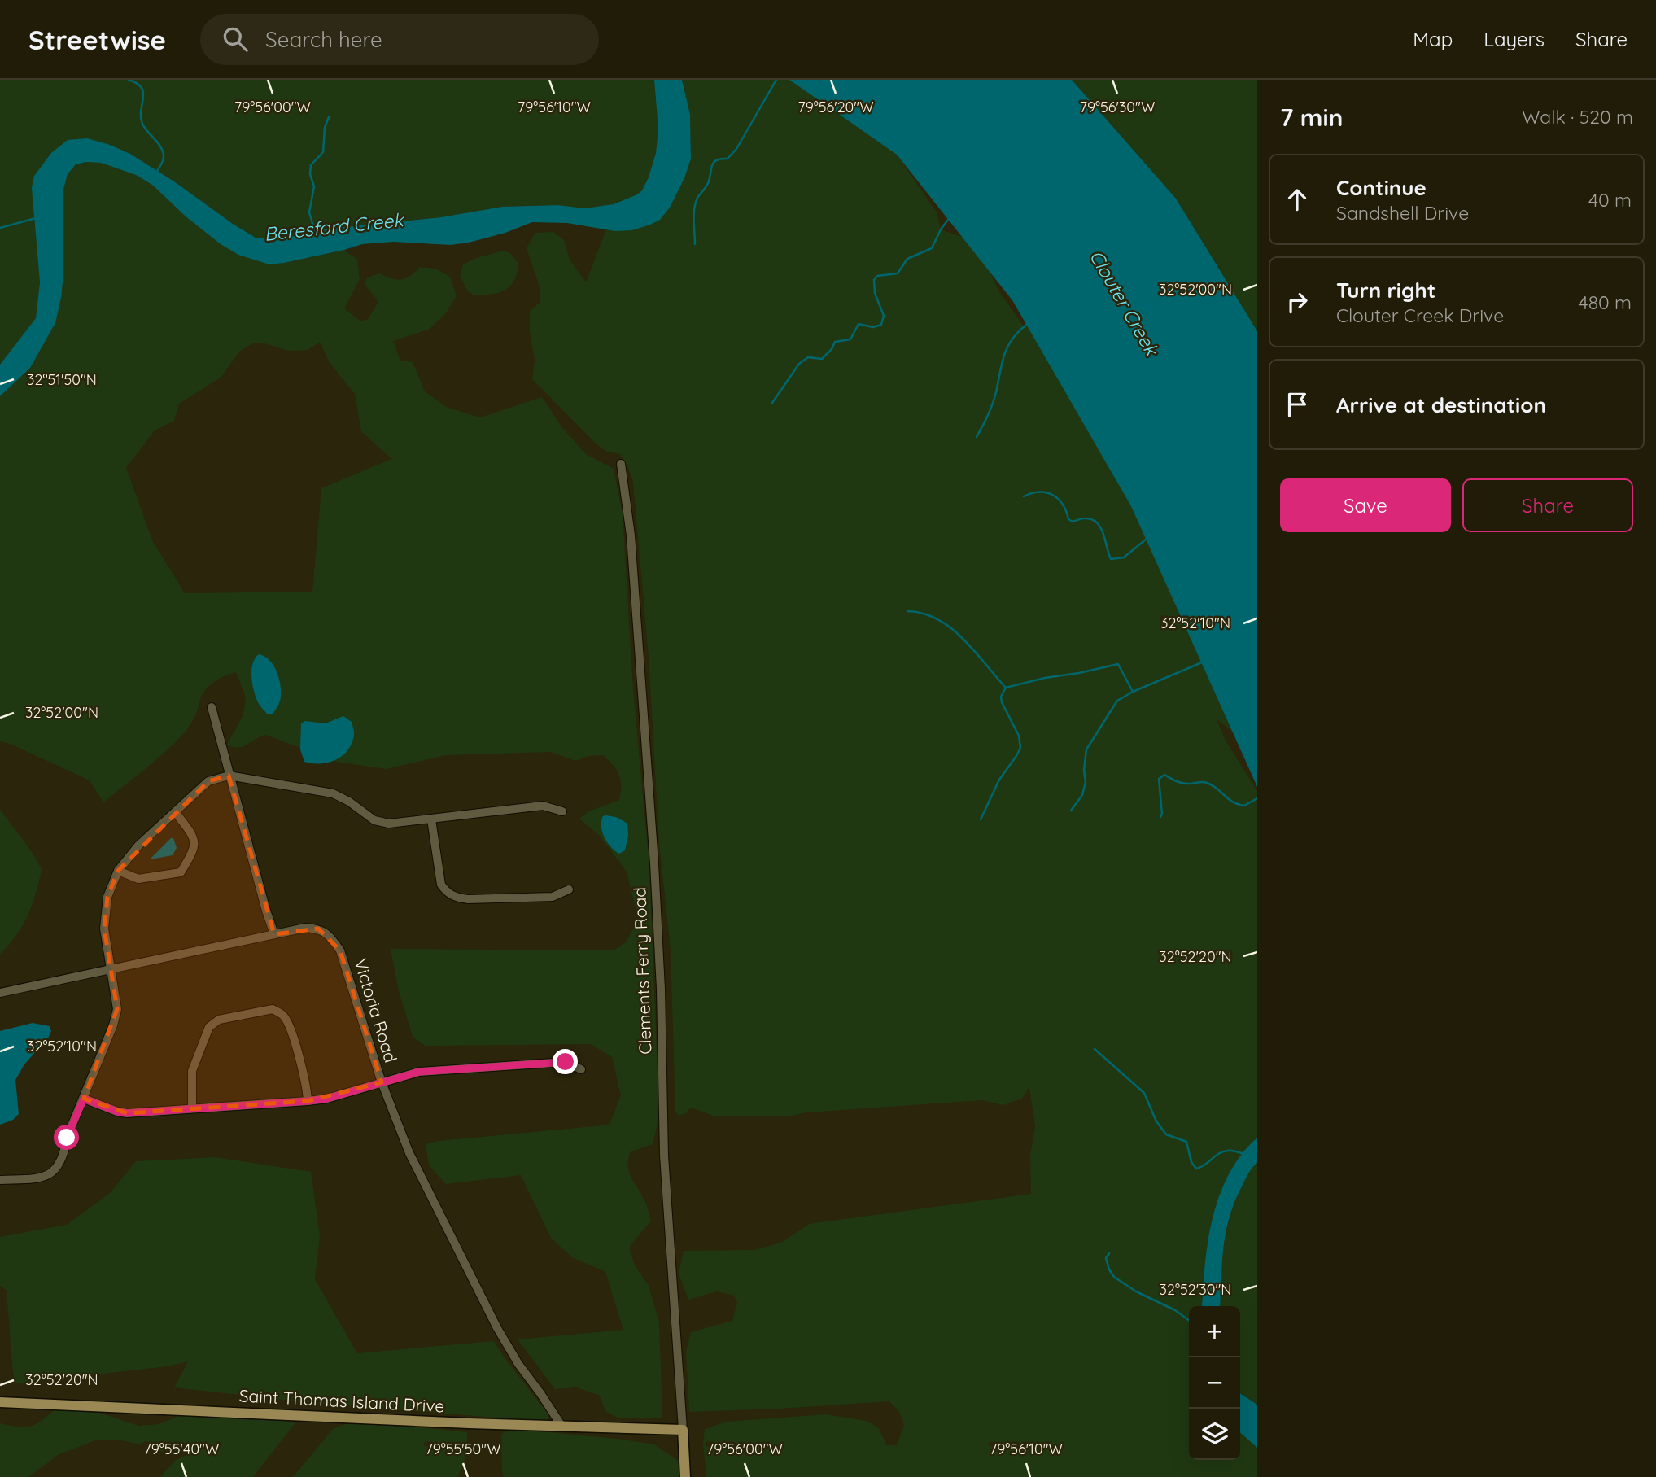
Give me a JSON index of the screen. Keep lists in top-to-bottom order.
{
  "streets": {
    "main road": ["Clements Ferry Road", "Saint Thomas Island Drive"],
    "street": ["Victoria Road"]
  },
  "crossings": [
    ["Clements Ferry Road", "Saint Thomas Island Drive"],
    ["Victoria Road", "Saint Thomas Island Drive"]
  ],
  "water": ["Beresford Creek", "Clouter Creek"],
  "page": {
    "header": "Streetwise",
    "search": "Search here",
    "nav": ["Map", "Layers", "Share"],
    "heading": ["7 min", "Walk · 520 m"],
    "list": [
      ["Continue", "Sandshell Drive", "40 m"],
      ["Turn right", "Clouter Creek Drive", "480 m"],
      "Arrive at destination"
    ],
    "buttons": ["Save", "Share"],
    "map_buttons": ["+", "−"]
  },
  "coordinates": [
    "79°56'00\"W",
    "79°56'10\"W",
    "79°56'20\"W",
    "79°56'30\"W",
    "32°52'00\"N",
    "32°51'50\"N",
    "32°52'10\"N",
    "32°52'20\"N",
    "32°52'30\"N",
    "79°55'40\"W",
    "79°55'50\"W"
  ]
}
